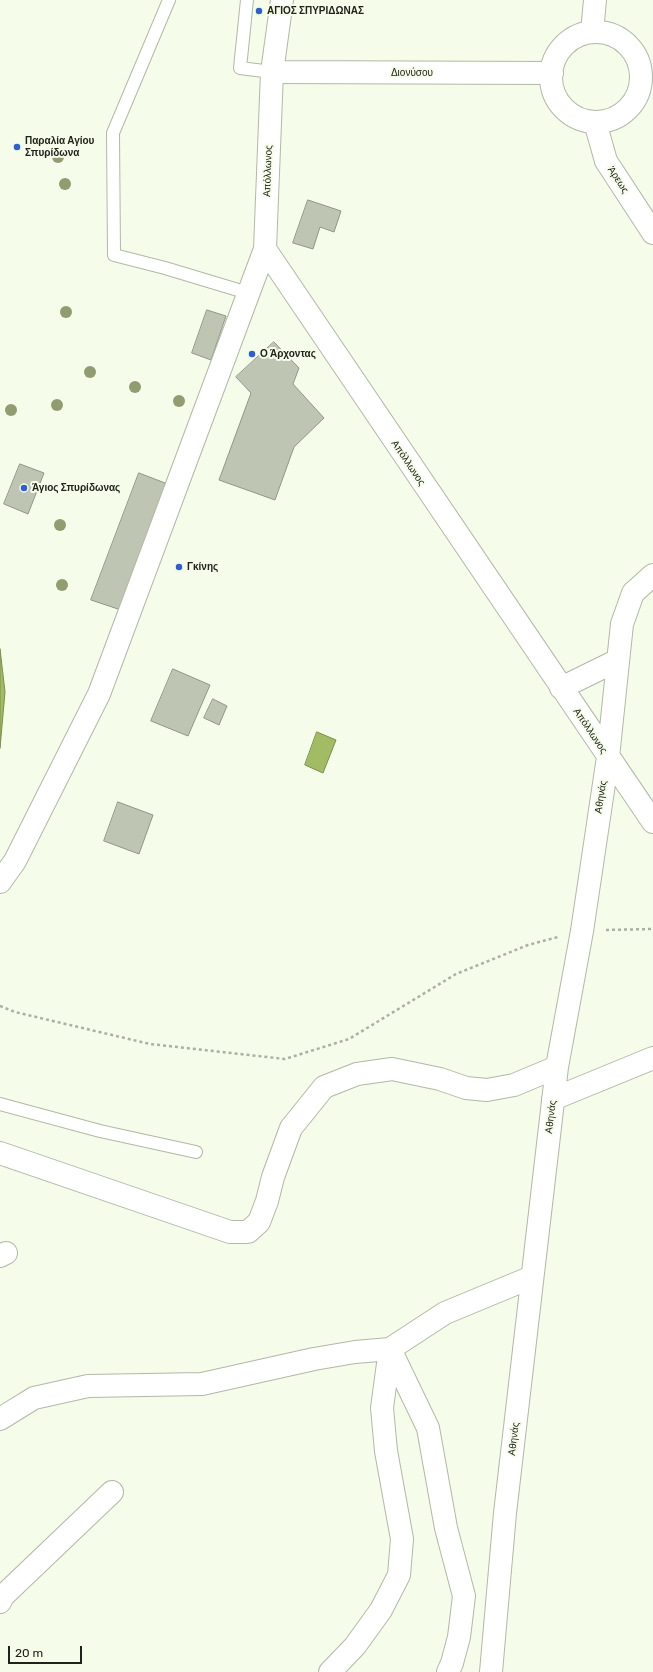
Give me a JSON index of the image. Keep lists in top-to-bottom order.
{
  "streets": {
    "street": [
      "Διονύσου",
      "Απόλλωνος",
      "Άρεως",
      "Αθηνάς"
    ]
  },
  "crossings": [
    ["Διονύσου", "Απόλλωνος"],
    ["Διονύσου", "Άρεως"],
    ["Απόλλωνος", "Αθηνάς"]
  ],
  "places": [
    "ΑΓΙΟΣ ΣΠΥΡΙΔΩΝΑΣ",
    "Παραλία Αγίου Σπυρίδωνα",
    "Ο Άρχοντας",
    "Άγιος Σπυρίδωνας",
    "Γκίνης"
  ],
  "scale_bar": "20 m"
}
